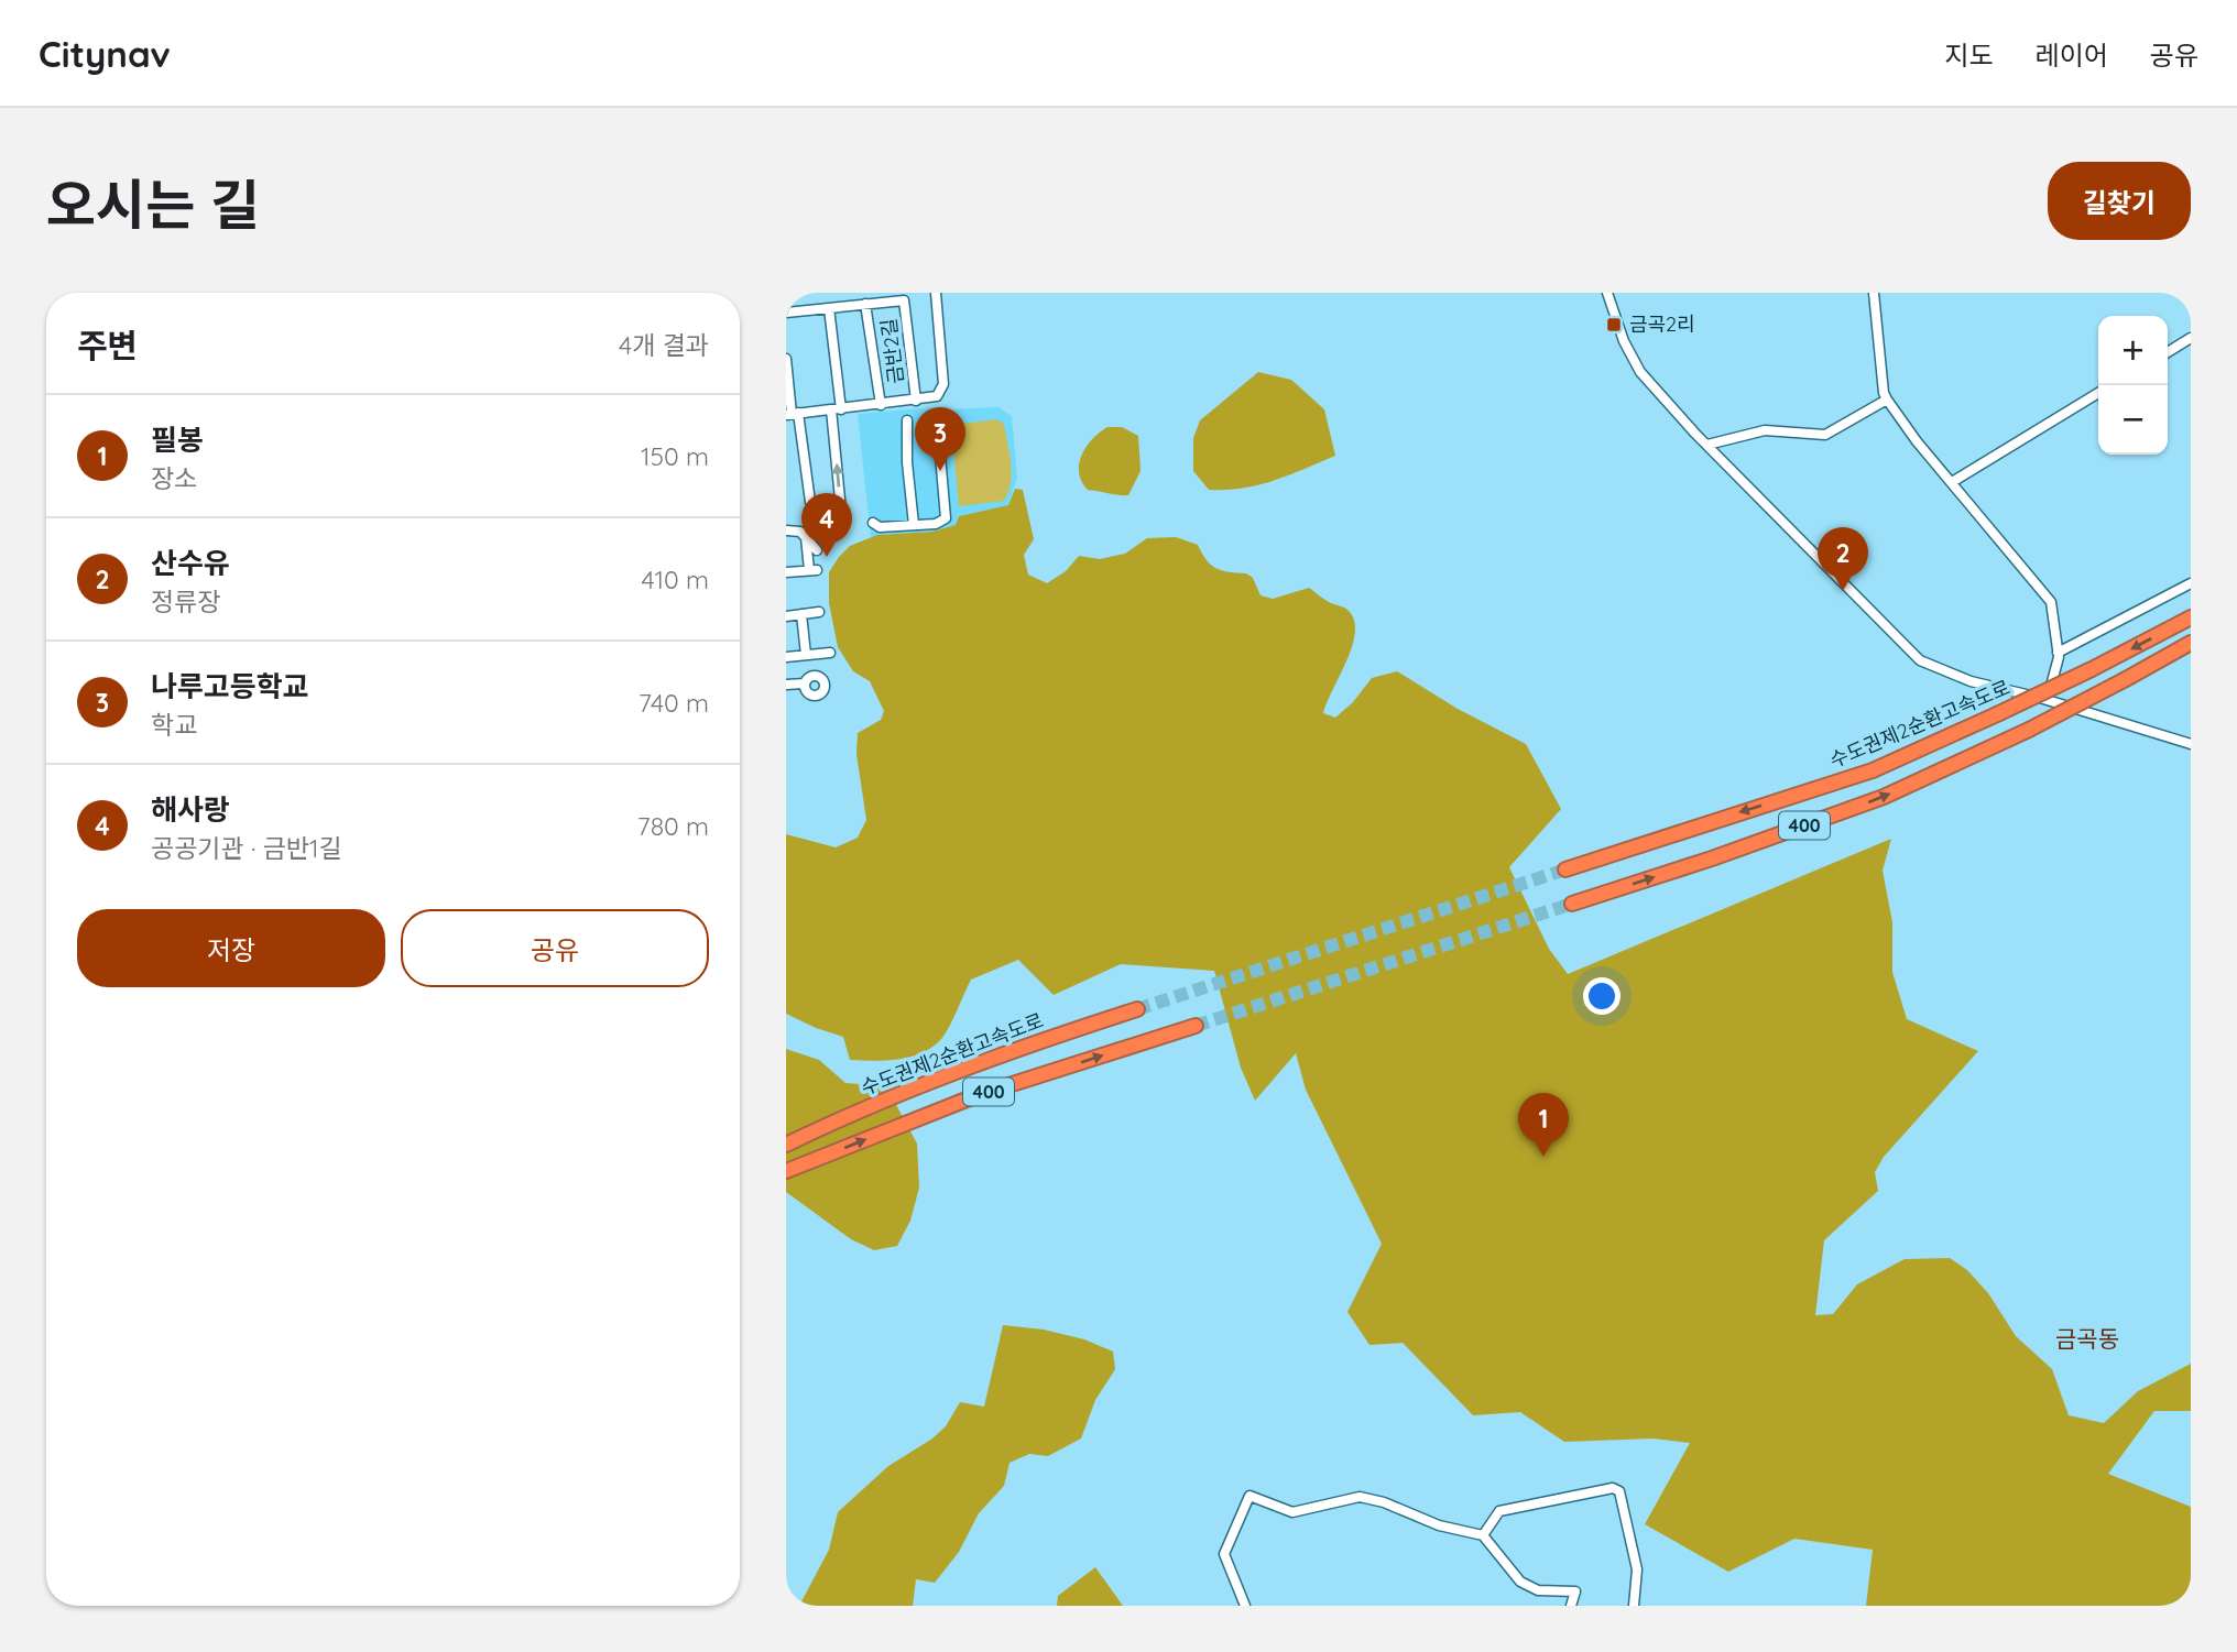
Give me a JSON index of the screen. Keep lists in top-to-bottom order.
{
  "streets": {
    "highway": ["수도권제2순환고속도로", "400"],
    "street": ["금반2길"]
  },
  "districts": ["금곡동"],
  "places": {
    "transit": ["금곡2리"]
  },
  "page": {
    "header": "Citynav",
    "nav": ["지도", "레이어", "공유"],
    "title": "오시는 길",
    "buttons": [
      "길찾기",
      ["저장", "공유"]
    ],
    "heading": ["주변", "4개 결과"],
    "map_buttons": ["+", "−"],
    "list": [
      {
        "mark": "1",
        "name": "필봉",
        "note": "장소",
        "value": "150 m"
      },
      {
        "mark": "2",
        "name": "산수유",
        "note": "정류장",
        "value": "410 m"
      },
      {
        "mark": "3",
        "name": "나루고등학교",
        "note": "학교",
        "value": "740 m"
      },
      {
        "mark": "4",
        "name": "해사랑",
        "note": "공공기관 · 금반1길",
        "value": "780 m"
      }
    ],
    "pins": [
      "3",
      "4",
      "2",
      "1"
    ]
  }
}
